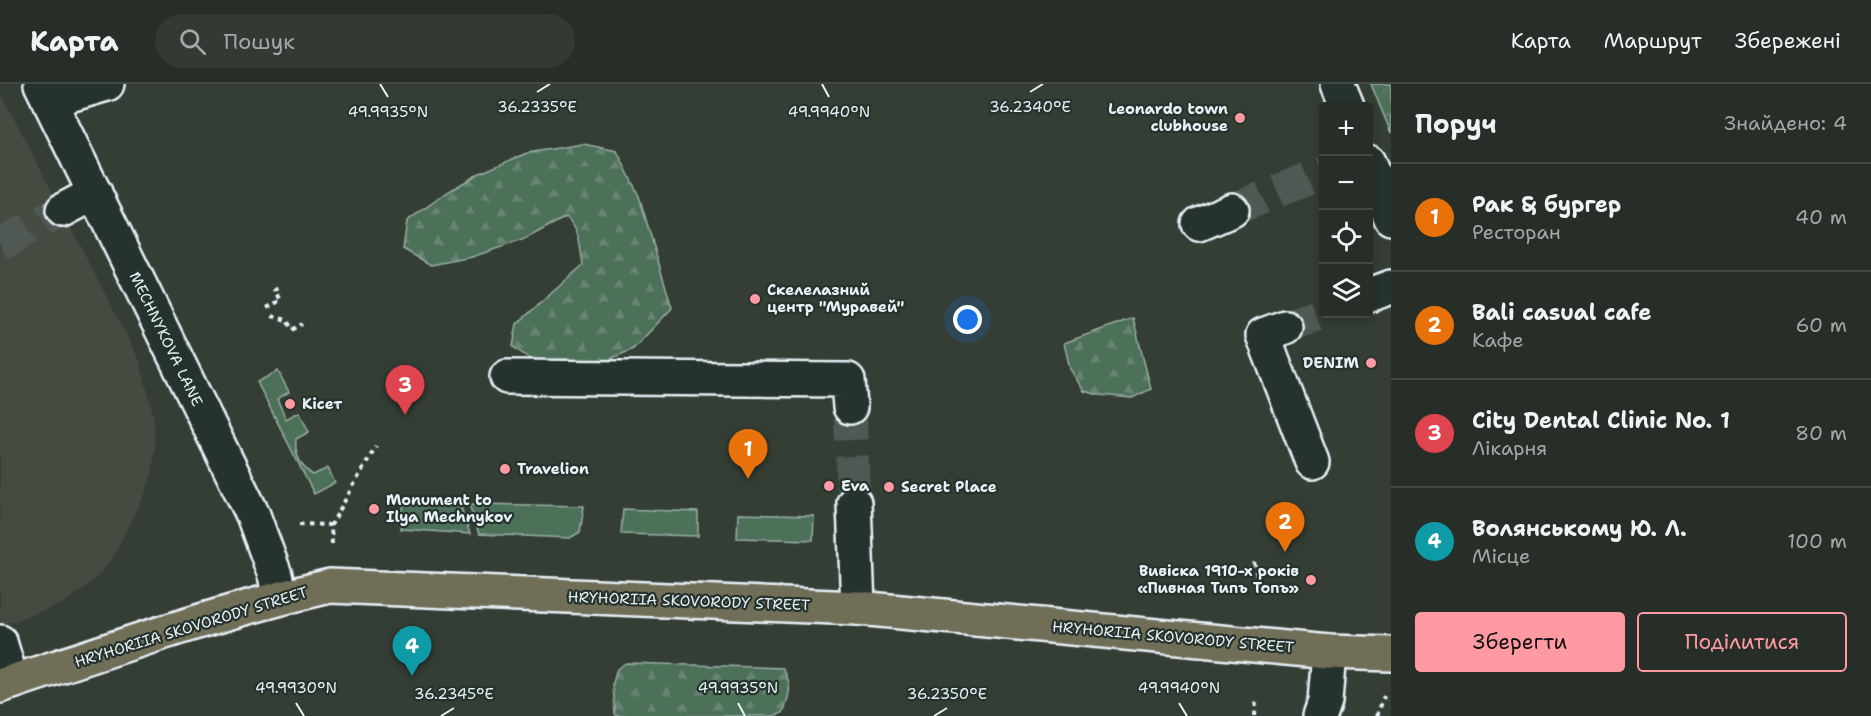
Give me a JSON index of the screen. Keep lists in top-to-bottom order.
{
  "streets": {
    "main road": ["HRYHORIIA SKOVORODY STREET"],
    "street": ["MECHNYKOVA LANE"]
  },
  "crossings": [
    ["MECHNYKOVA LANE", "HRYHORIIA SKOVORODY STREET"]
  ],
  "places": [
    "Leonardo town clubhouse",
    "Скелелазний центр \"Муравей\"",
    "DENIM",
    "Кісет",
    "Travelion",
    "Eva",
    "Secret Place",
    "Monument to Ilya Mechnykov",
    "Вивіска 1910-х років «Пивная Типъ Топъ»"
  ],
  "page": {
    "header": "Карта",
    "search": "Пошук",
    "nav": ["Карта", "Маршрут", "Збережені"],
    "heading": ["Поруч", "Знайдено: 4"],
    "map_buttons": ["+", "−"],
    "list": [
      {
        "mark": "1",
        "name": "Рак & бургер",
        "note": "Ресторан",
        "value": "40 m"
      },
      {
        "mark": "2",
        "name": "Bali casual cafe",
        "note": "Кафе",
        "value": "60 m"
      },
      {
        "mark": "3",
        "name": "City Dental Clinic No. 1",
        "note": "Лікарня",
        "value": "80 m"
      },
      {
        "mark": "4",
        "name": "Волянському Ю. Л.",
        "note": "Місце",
        "value": "100 m"
      }
    ],
    "pins": [
      "3",
      "1",
      "2",
      "4"
    ],
    "buttons": ["Зберегти", "Поділитися"]
  },
  "coordinates": [
    "36.2335°E",
    "36.2340°E",
    "49.9935°N",
    "49.9940°N",
    "49.9930°N",
    "36.2345°E",
    "36.2350°E"
  ]
}
